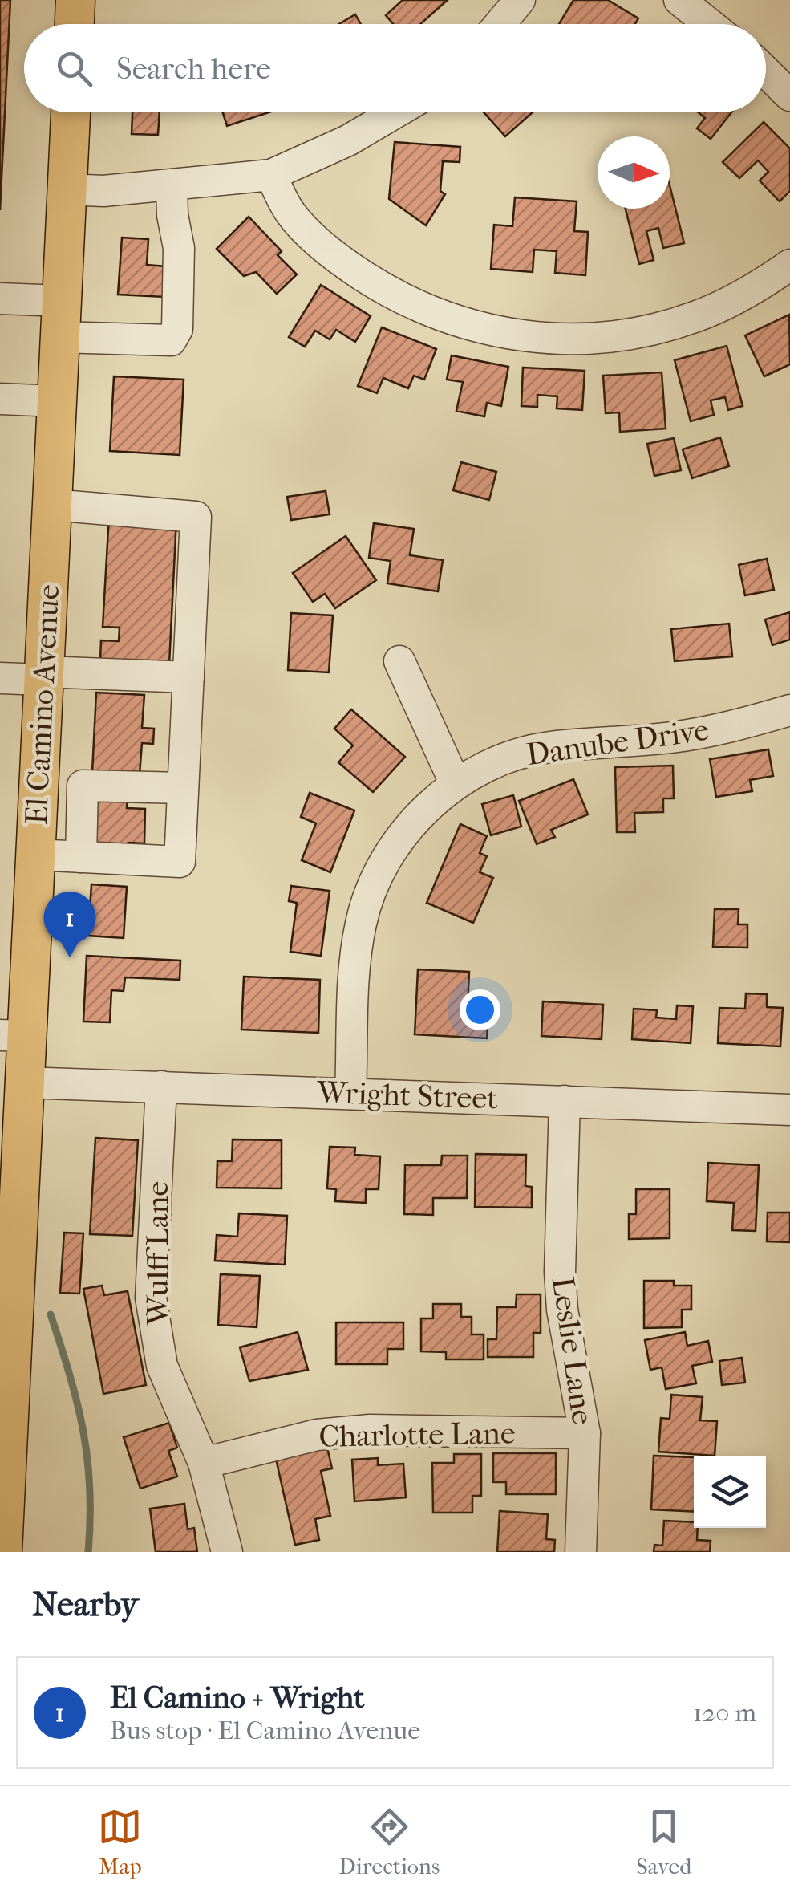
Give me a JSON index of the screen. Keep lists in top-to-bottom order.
{
  "streets": {
    "main road": ["El Camino Avenue"],
    "street": [
      "Danube Drive",
      "Wright Street",
      "Wulff Lane",
      "Leslie Lane",
      "Charlotte Lane"
    ]
  },
  "crossings": [
    ["El Camino Avenue", "Wright Street"],
    ["Danube Drive", "Wright Street"],
    ["Wright Street", "Wulff Lane"],
    ["Wright Street", "Leslie Lane"],
    ["Wulff Lane", "Charlotte Lane"],
    ["Leslie Lane", "Charlotte Lane"]
  ],
  "north": "right",
  "page": {
    "search": "Search here",
    "pins": "1",
    "heading": "Nearby",
    "list": [
      {
        "mark": "1",
        "name": "El Camino + Wright",
        "note": "Bus stop · El Camino Avenue",
        "value": "120 m"
      }
    ],
    "nav": ["Map", "Directions", "Saved"]
  }
}
